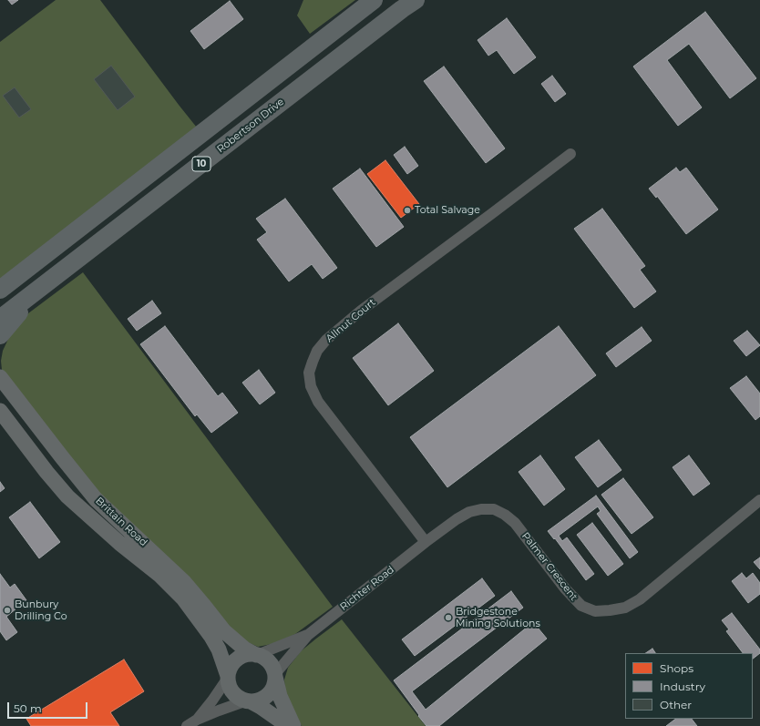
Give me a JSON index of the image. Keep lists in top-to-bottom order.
{
  "streets": {
    "highway": ["Robertson Drive", "10"],
    "main road": ["Brittain Road"],
    "street": ["Allnut Court", "Palmer Crescent", "Richter Road"]
  },
  "crossings": [
    ["Allnut Court", "Palmer Crescent"],
    ["Allnut Court", "Richter Road"],
    ["Brittain Road", "Richter Road"],
    ["Palmer Crescent", "Richter Road"]
  ],
  "places": ["Total Salvage", "Bunbury Drilling Co", "Bridgestone Mining Solutions"],
  "legend": ["Shops", "Industry", "Other"],
  "scale_bar": "50 m"
}
